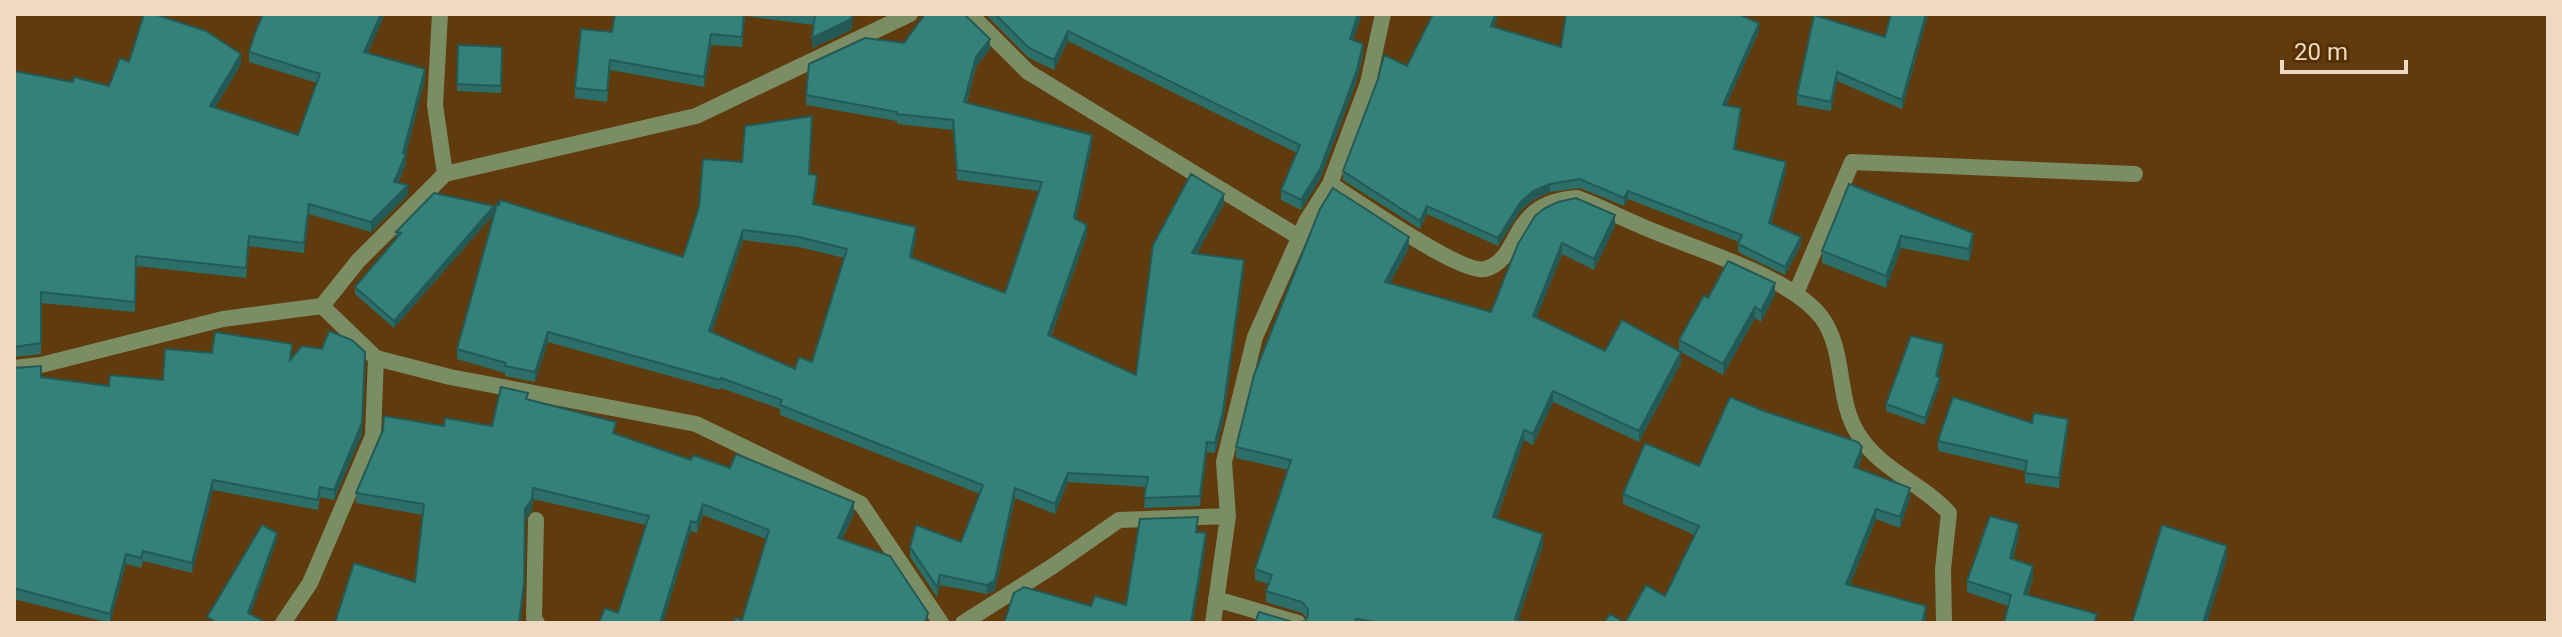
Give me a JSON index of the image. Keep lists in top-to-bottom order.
{
  "scale_bar": "20 m"
}
